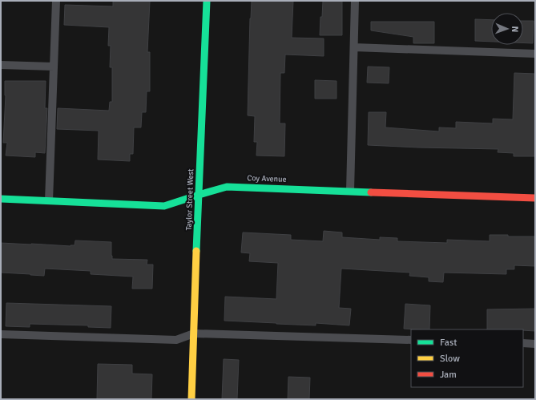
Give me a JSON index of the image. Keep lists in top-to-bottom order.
{
  "streets": {
    "street": ["Coy Avenue", "Taylor Street West"]
  },
  "crossings": [
    ["Coy Avenue", "Taylor Street West"]
  ],
  "legend": ["Fast", "Slow", "Jam"],
  "north": "right"
}
